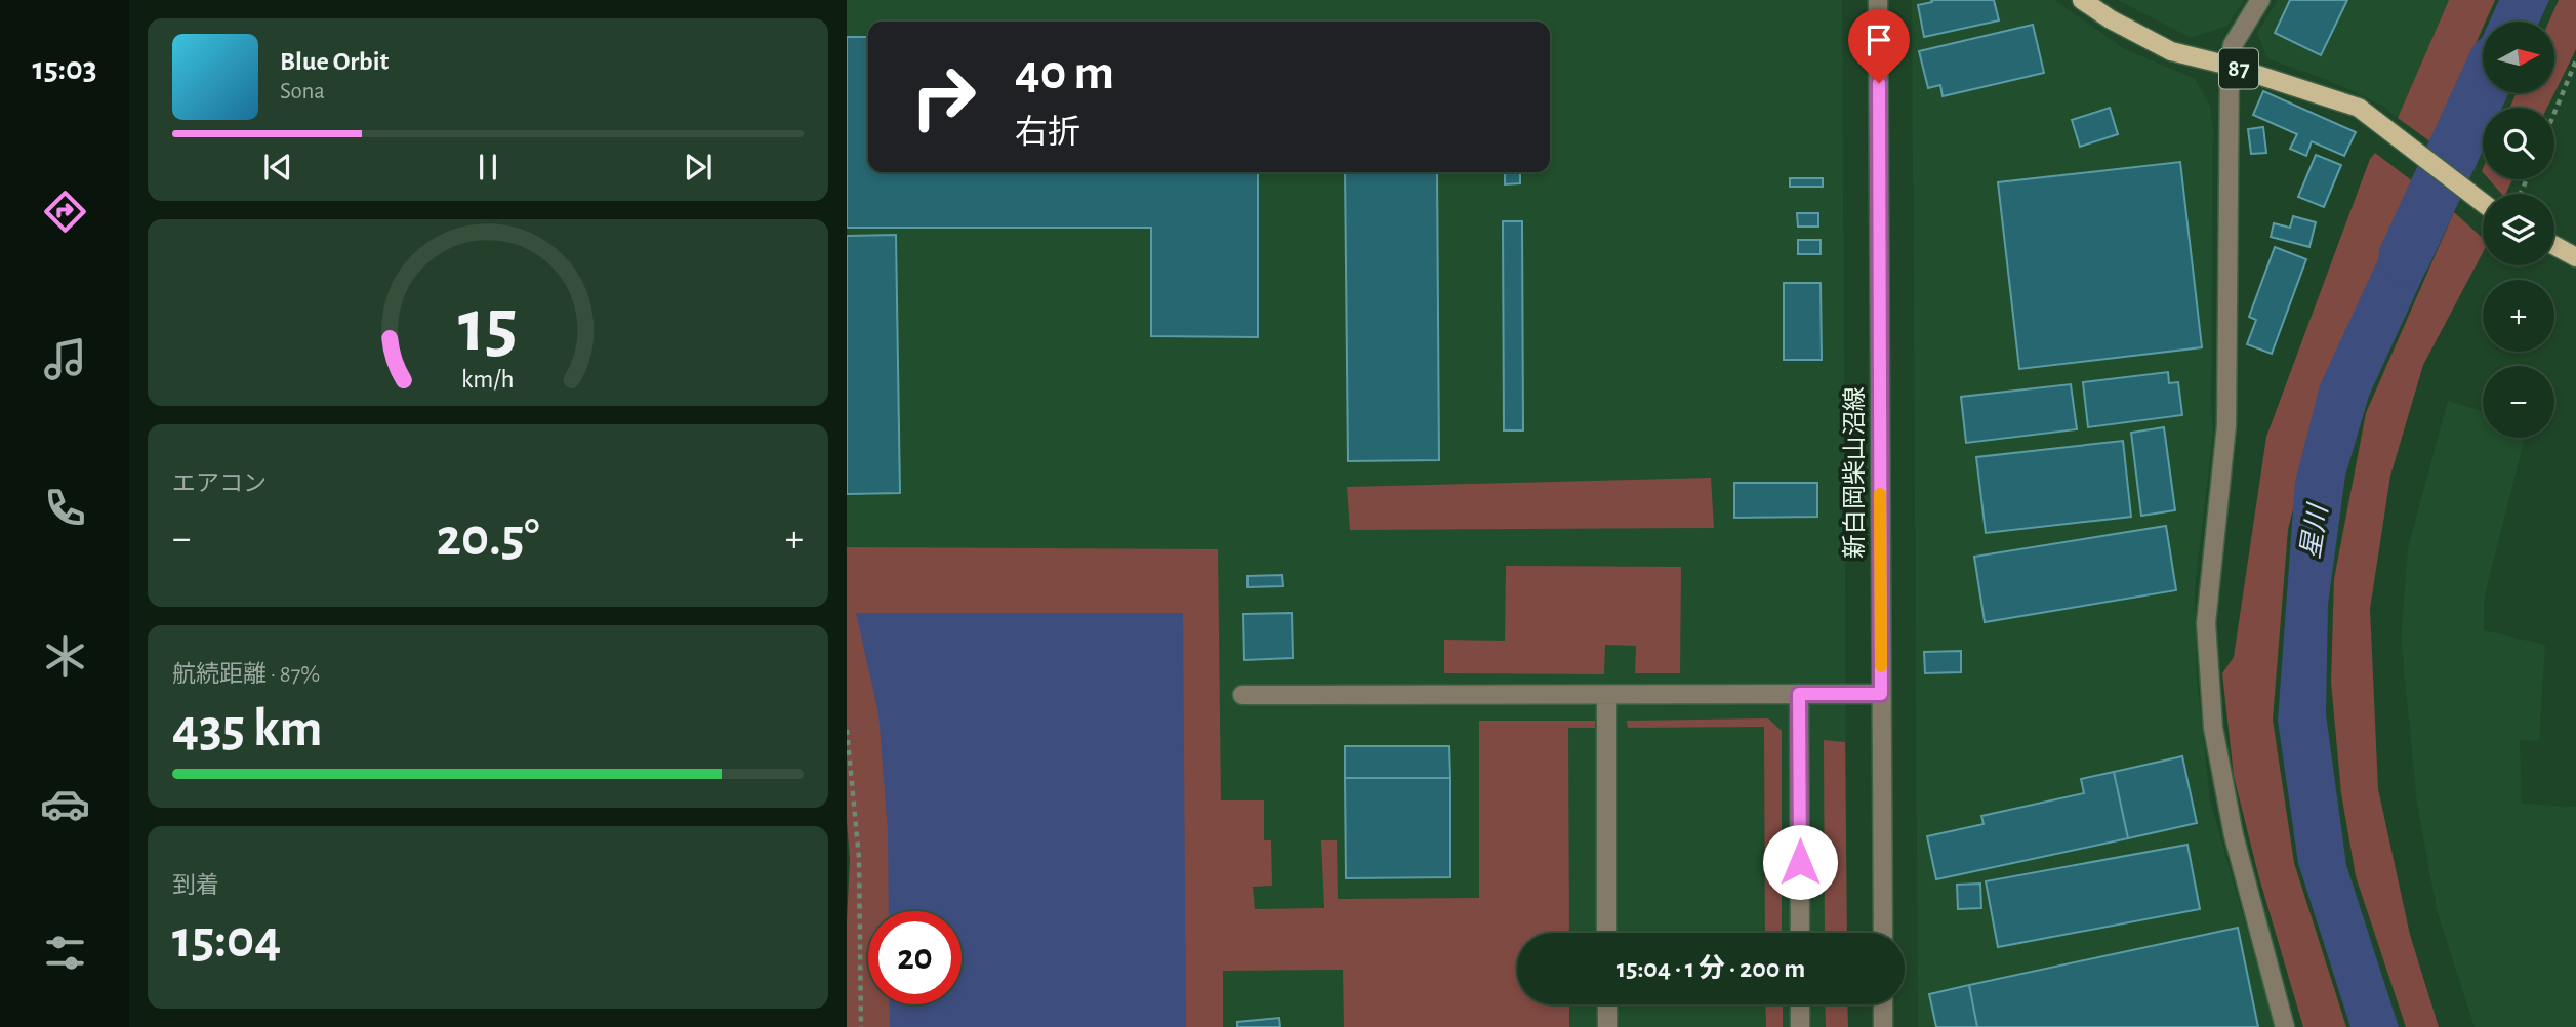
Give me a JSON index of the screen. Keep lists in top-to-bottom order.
{
  "streets": {
    "main road": ["87"],
    "street": ["新白岡柴山沼線"]
  },
  "water": ["星川"],
  "north": "right",
  "page": {
    "tabs": "15:03",
    "map_buttons": ["+", "−"],
    "turn": ["40 m", "右折"],
    "song": ["Blue Orbit", "Sona"],
    "tile": [
      "エアコン",
      ["航続距離 · 87%", "435 km"],
      ["到着", "15:04"]
    ],
    "heat": ["−", "20.5°", "+"],
    "limit": "20",
    "trip": "15:04 · 1 分 · 200 m",
    "gauge": ["15", "km/h"]
  }
}
